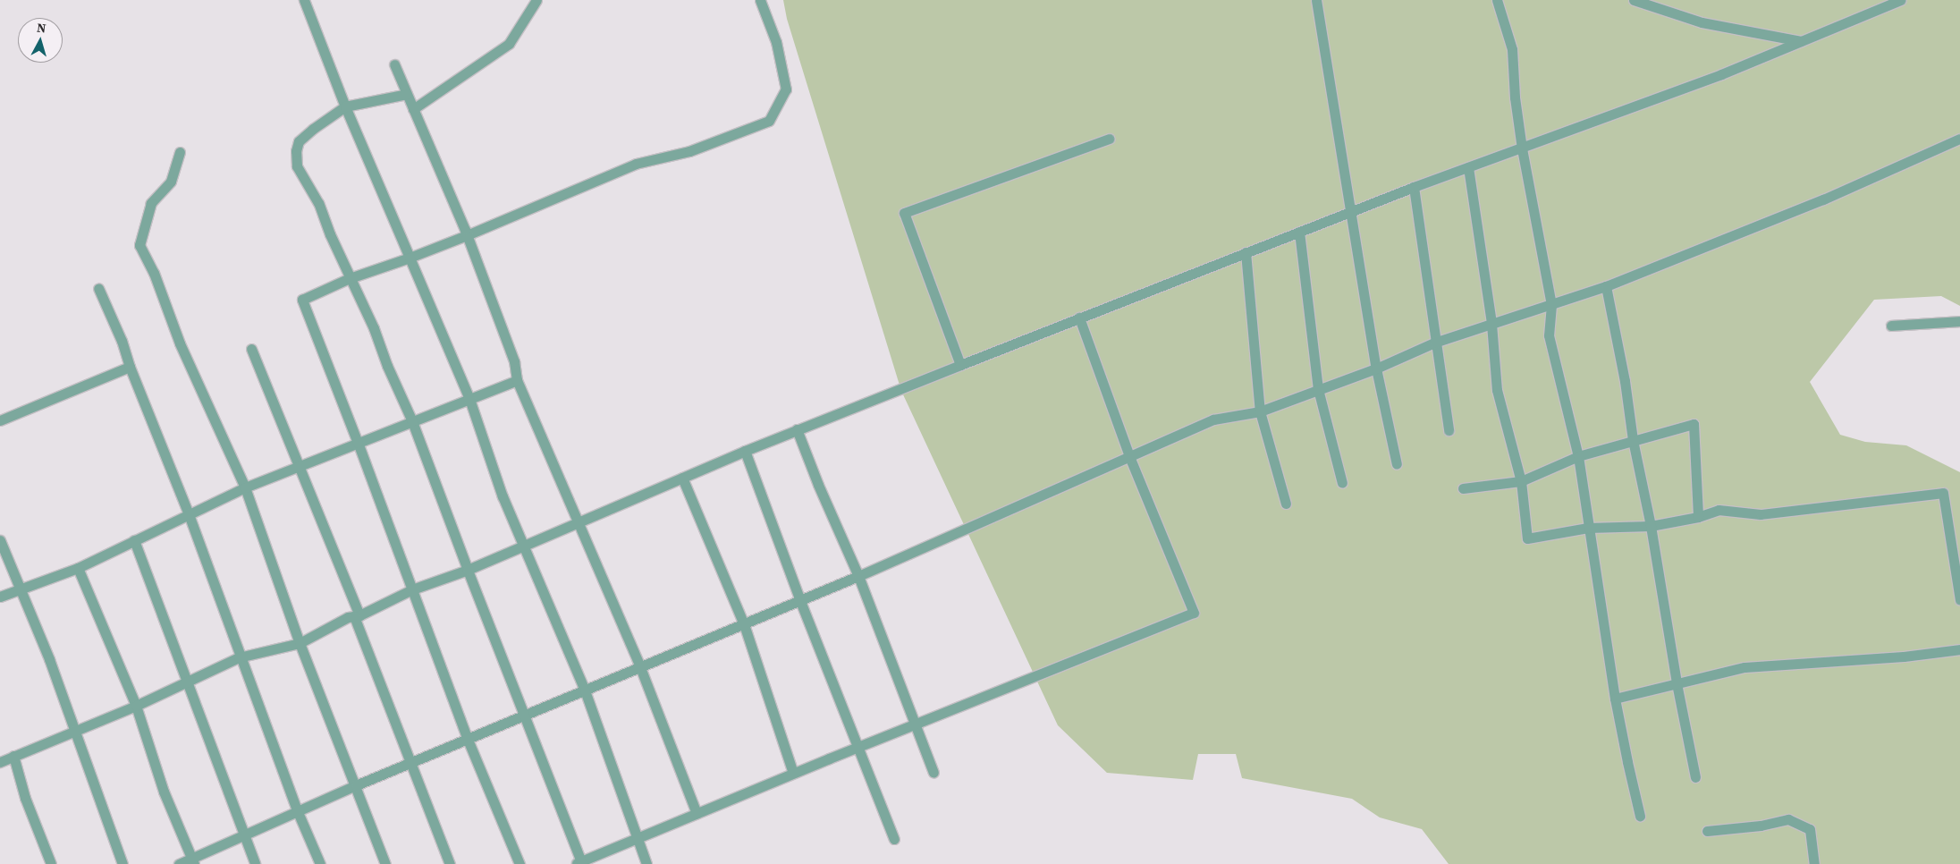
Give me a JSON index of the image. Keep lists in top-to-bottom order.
{
  "north": "top"
}
